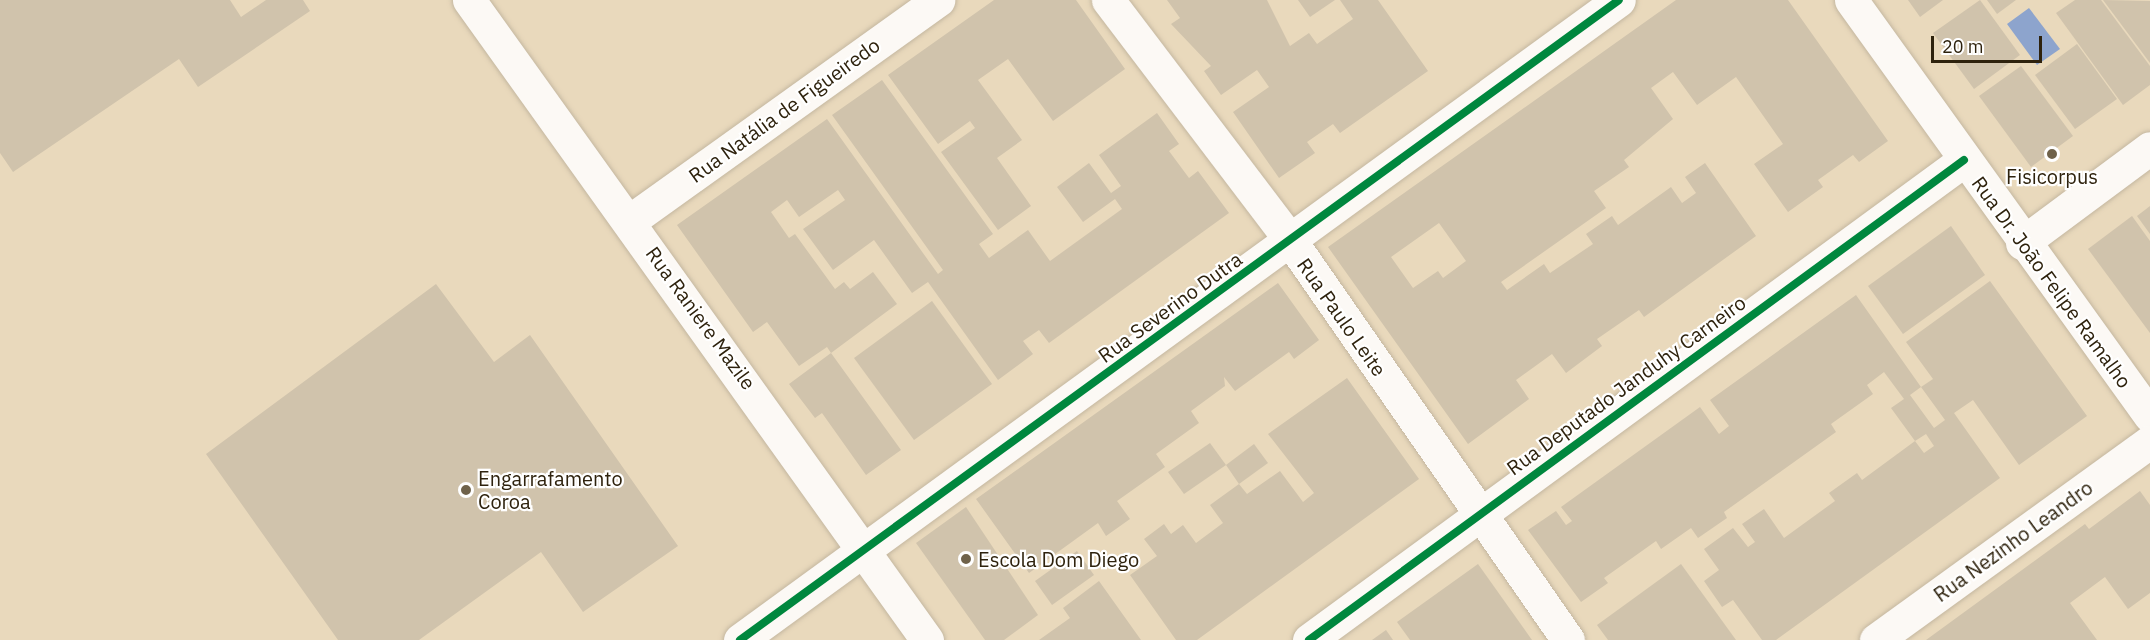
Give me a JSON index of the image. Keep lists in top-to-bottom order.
{
  "streets": {
    "street": [
      "Rua Natália de Figueiredo",
      "Rua Dr. João Felipe Ramalho",
      "Rua Severino Dutra",
      "Rua Paulo Leite",
      "Rua Raniere Mazile",
      "Rua Deputado Janduhy Carneiro",
      "Rua Nezinho Leandro"
    ]
  },
  "crossings": [
    ["Rua Natália de Figueiredo", "Rua Raniere Mazile"],
    ["Rua Dr. João Felipe Ramalho", "Rua Deputado Janduhy Carneiro"],
    ["Rua Severino Dutra", "Rua Paulo Leite"],
    ["Rua Severino Dutra", "Rua Raniere Mazile"],
    ["Rua Paulo Leite", "Rua Deputado Janduhy Carneiro"]
  ],
  "places": ["Fisicorpus", "Engarrafamento Coroa", "Escola Dom Diego"],
  "scale_bar": "20 m"
}
